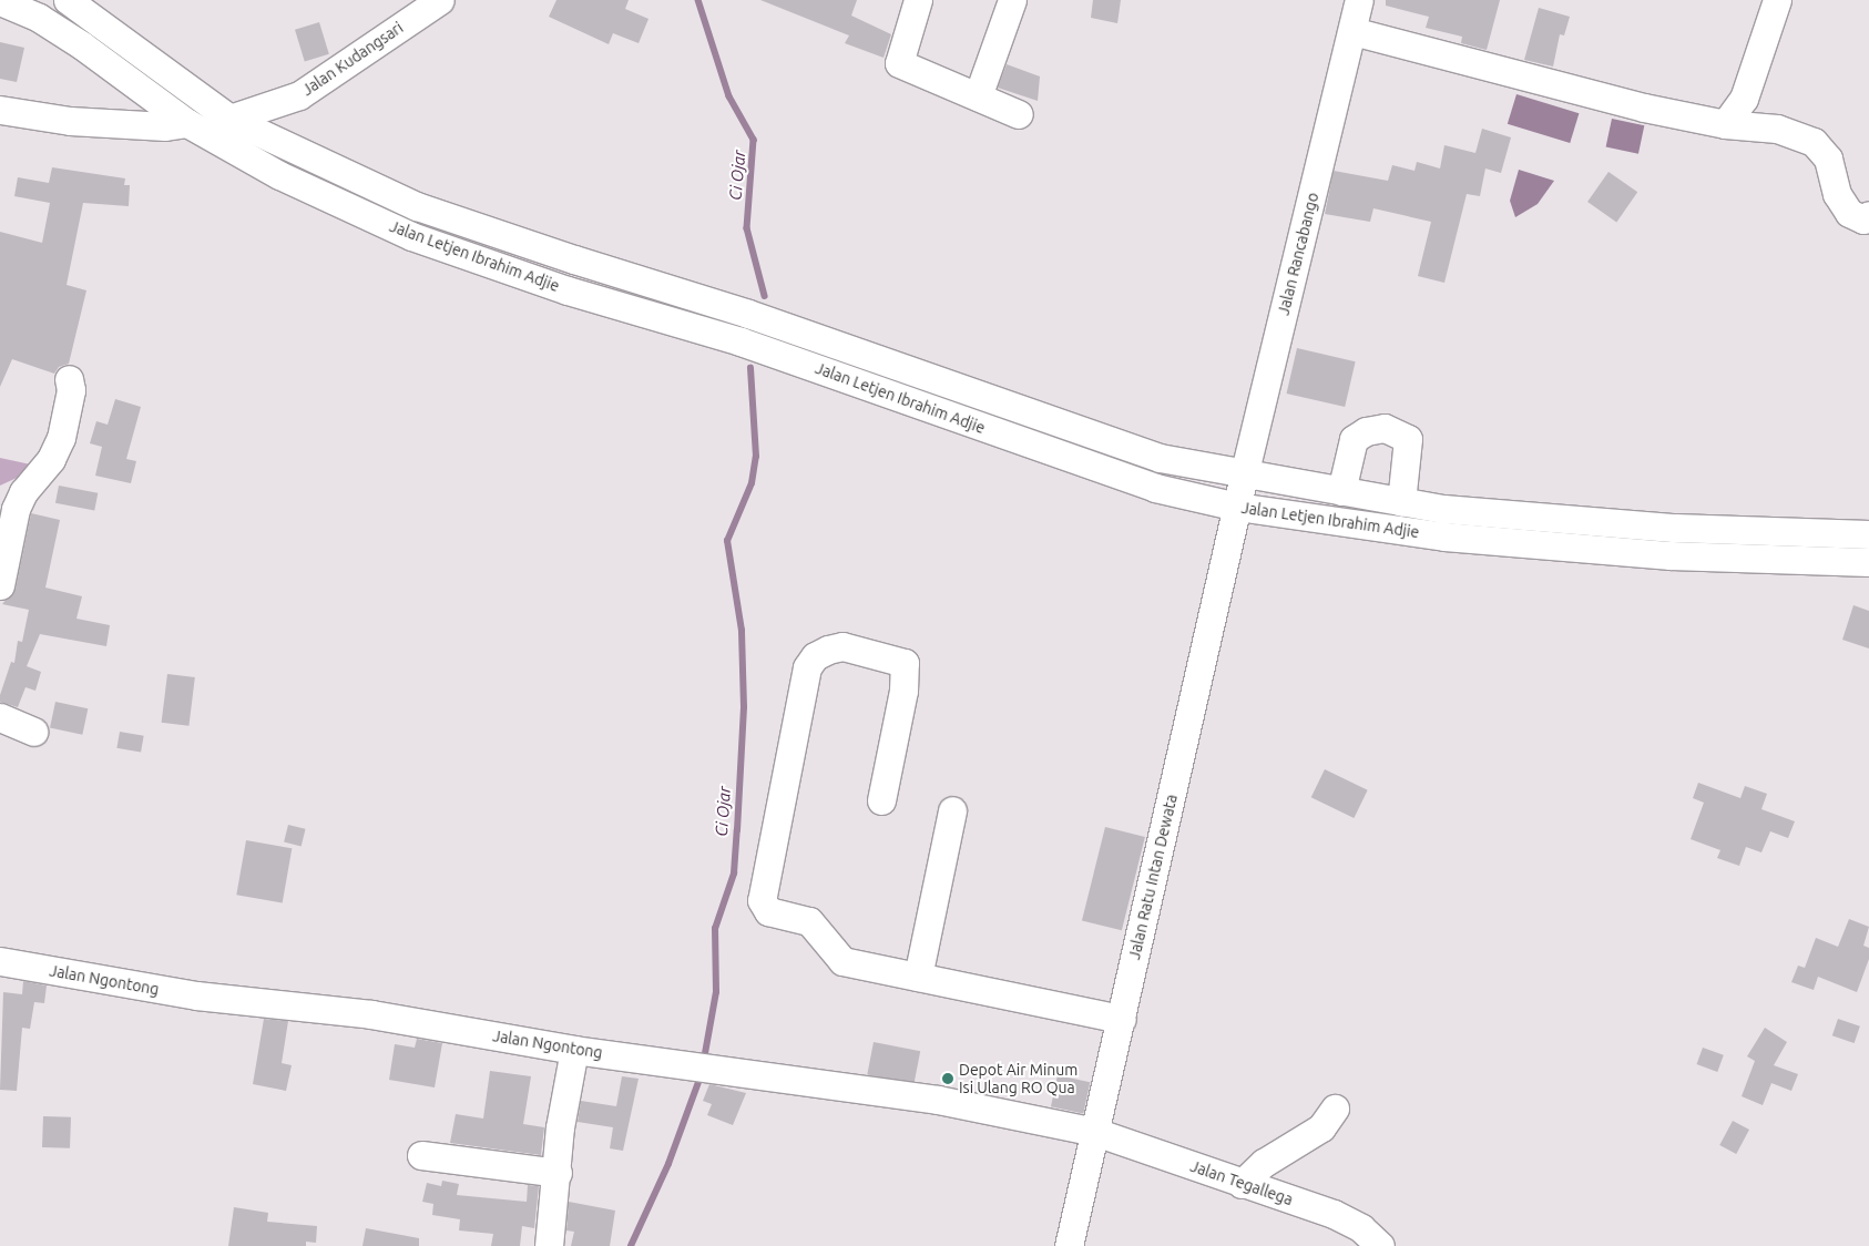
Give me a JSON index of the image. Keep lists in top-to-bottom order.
{
  "streets": {
    "street": [
      "Jalan Kudangsari",
      "Jalan Rancabango",
      "Jalan Letjen Ibrahim Adjie",
      "Jalan Ratu Intan Dewata",
      "Jalan Ngontong",
      "Jalan Tegallega"
    ]
  },
  "crossings": [
    ["Jalan Kudangsari", "Jalan Letjen Ibrahim Adjie"],
    ["Jalan Rancabango", "Jalan Letjen Ibrahim Adjie"],
    ["Jalan Rancabango", "Jalan Ratu Intan Dewata"],
    ["Jalan Letjen Ibrahim Adjie", "Jalan Ratu Intan Dewata"],
    ["Jalan Ratu Intan Dewata", "Jalan Ngontong"],
    ["Jalan Ratu Intan Dewata", "Jalan Tegallega"],
    ["Jalan Ngontong", "Jalan Tegallega"]
  ],
  "water": ["Ci Ojar"],
  "places": ["Depot Air Minum Isi Ulang RO Qua"]
}
